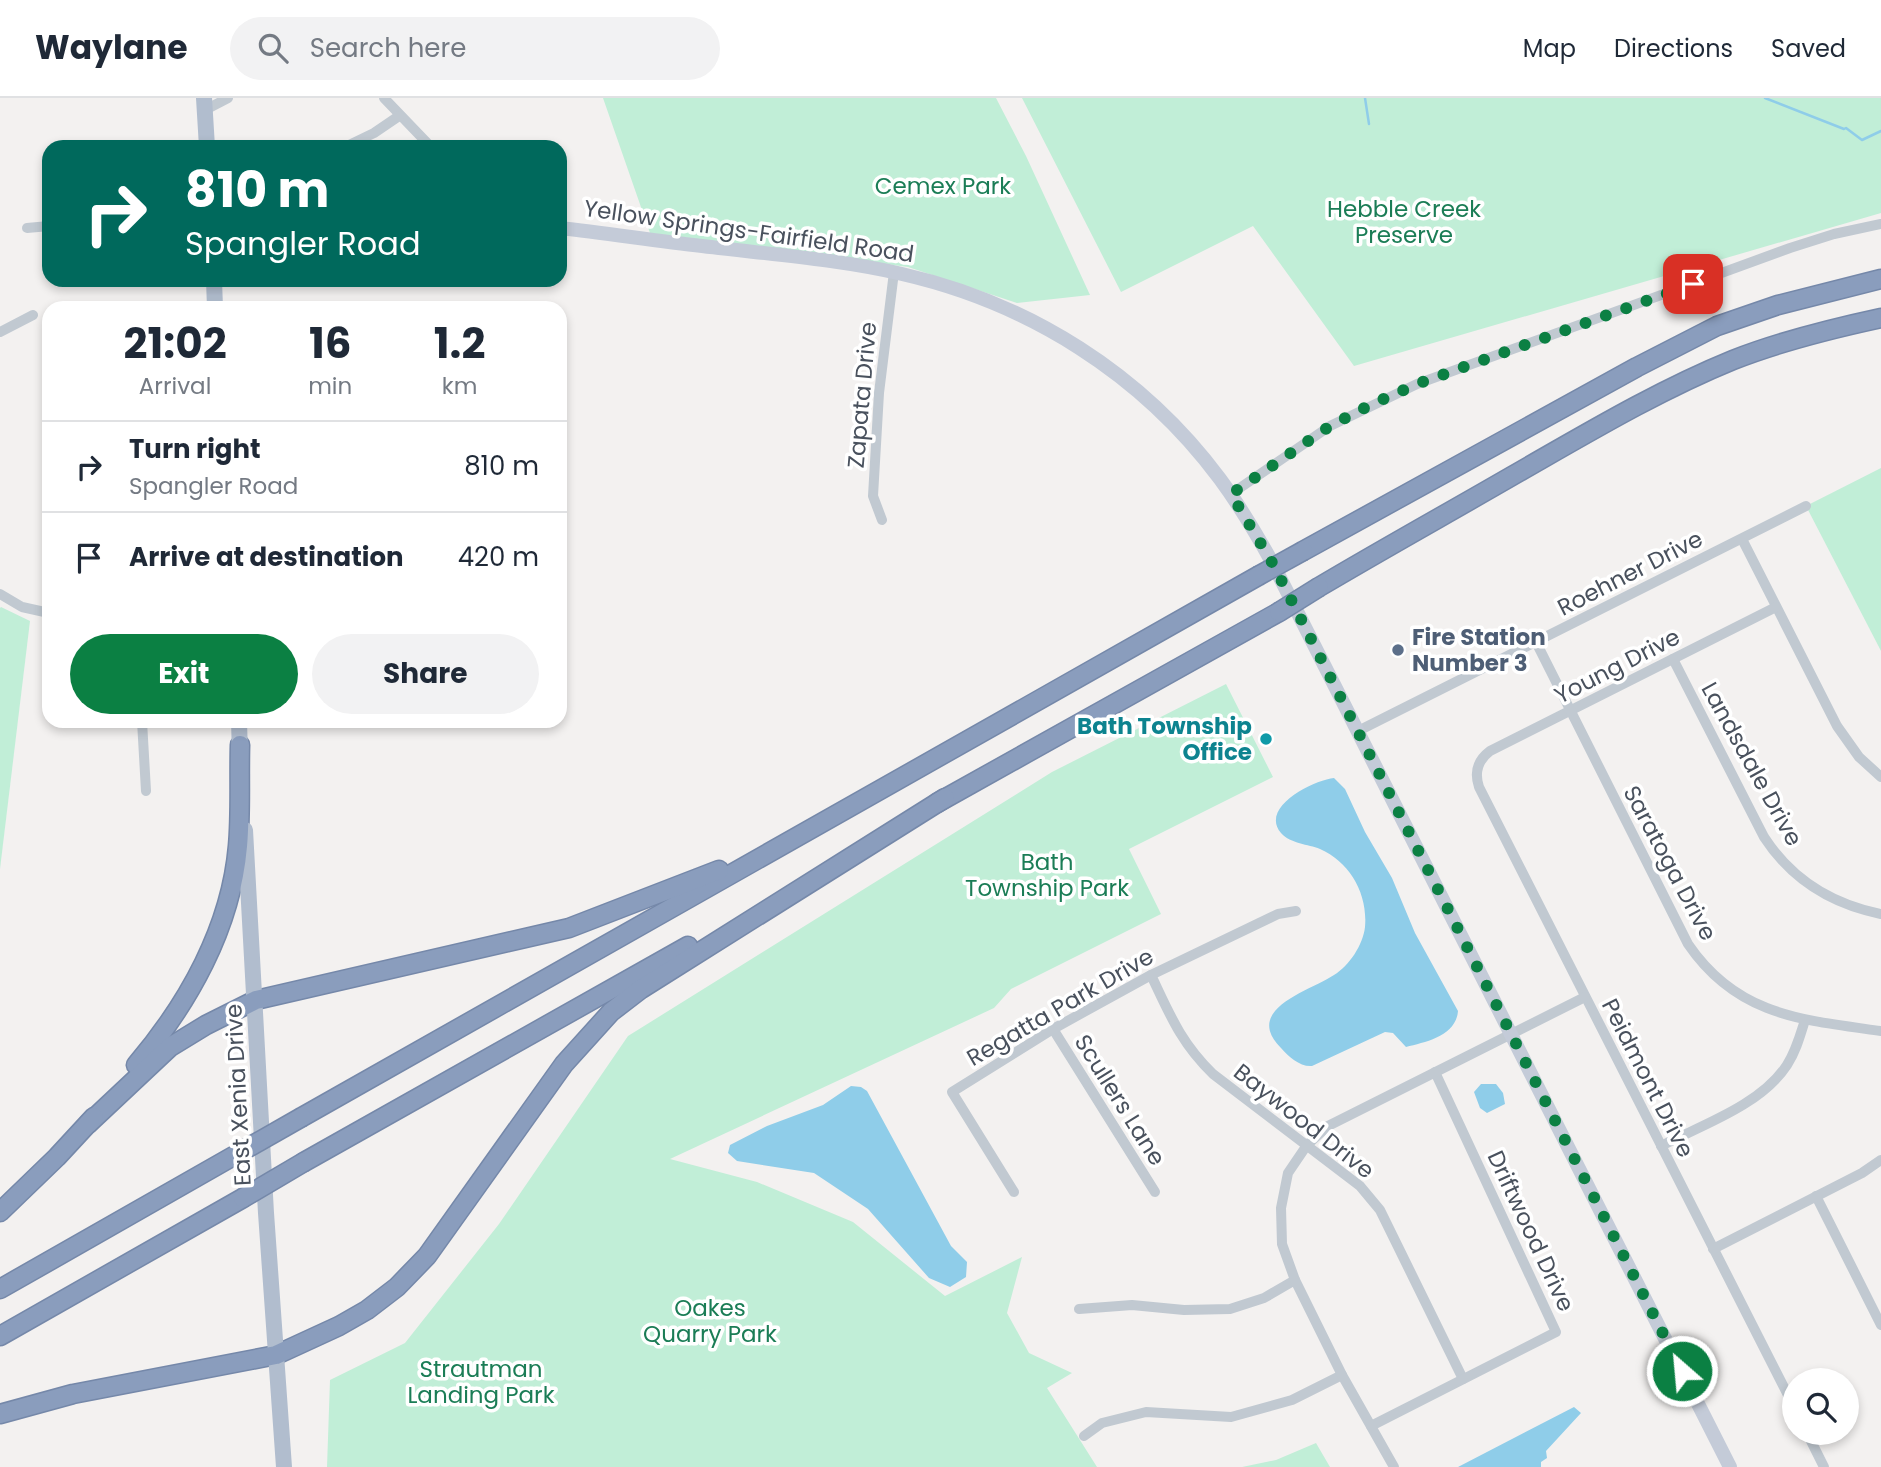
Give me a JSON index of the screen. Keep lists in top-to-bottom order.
{
  "streets": {
    "main road": ["Yellow Springs-Fairfield Road", "East Xenia Drive"],
    "street": [
      "Zapata Drive",
      "Roehner Drive",
      "Young Drive",
      "Landsdale Drive",
      "Saratoga Drive",
      "Regatta Park Drive",
      "Peidmont Drive",
      "Scullers Lane",
      "Baywood Drive",
      "Driftwood Drive"
    ]
  },
  "crossings": [
    ["Yellow Springs-Fairfield Road", "Zapata Drive"],
    ["Yellow Springs-Fairfield Road", "Roehner Drive"],
    ["Roehner Drive", "Saratoga Drive"],
    ["Young Drive", "Landsdale Drive"],
    ["Young Drive", "Saratoga Drive"],
    ["Young Drive", "Peidmont Drive"],
    ["Regatta Park Drive", "Scullers Lane"],
    ["Regatta Park Drive", "Baywood Drive"],
    ["Baywood Drive", "Driftwood Drive"]
  ],
  "parks": [
    "Cemex Park",
    "Hebble Creek Preserve",
    "Bath Township Park",
    "Oakes Quarry Park",
    "Strautman Landing Park"
  ],
  "places": ["Fire Station Number 3", "Bath Township Office"],
  "page": {
    "header": "Waylane",
    "search": "Search here",
    "nav": ["Map", "Directions", "Saved"],
    "turn": ["810 m", "Spangler Road"],
    "eta": [
      "21:02",
      "Arrival",
      "16",
      "min",
      "1.2",
      "km"
    ],
    "list": [
      {
        "name": "Turn right",
        "note": "Spangler Road",
        "value": "810 m"
      },
      {
        "name": "Arrive at destination",
        "value": "420 m"
      }
    ],
    "buttons": ["Exit", "Share"]
  }
}
